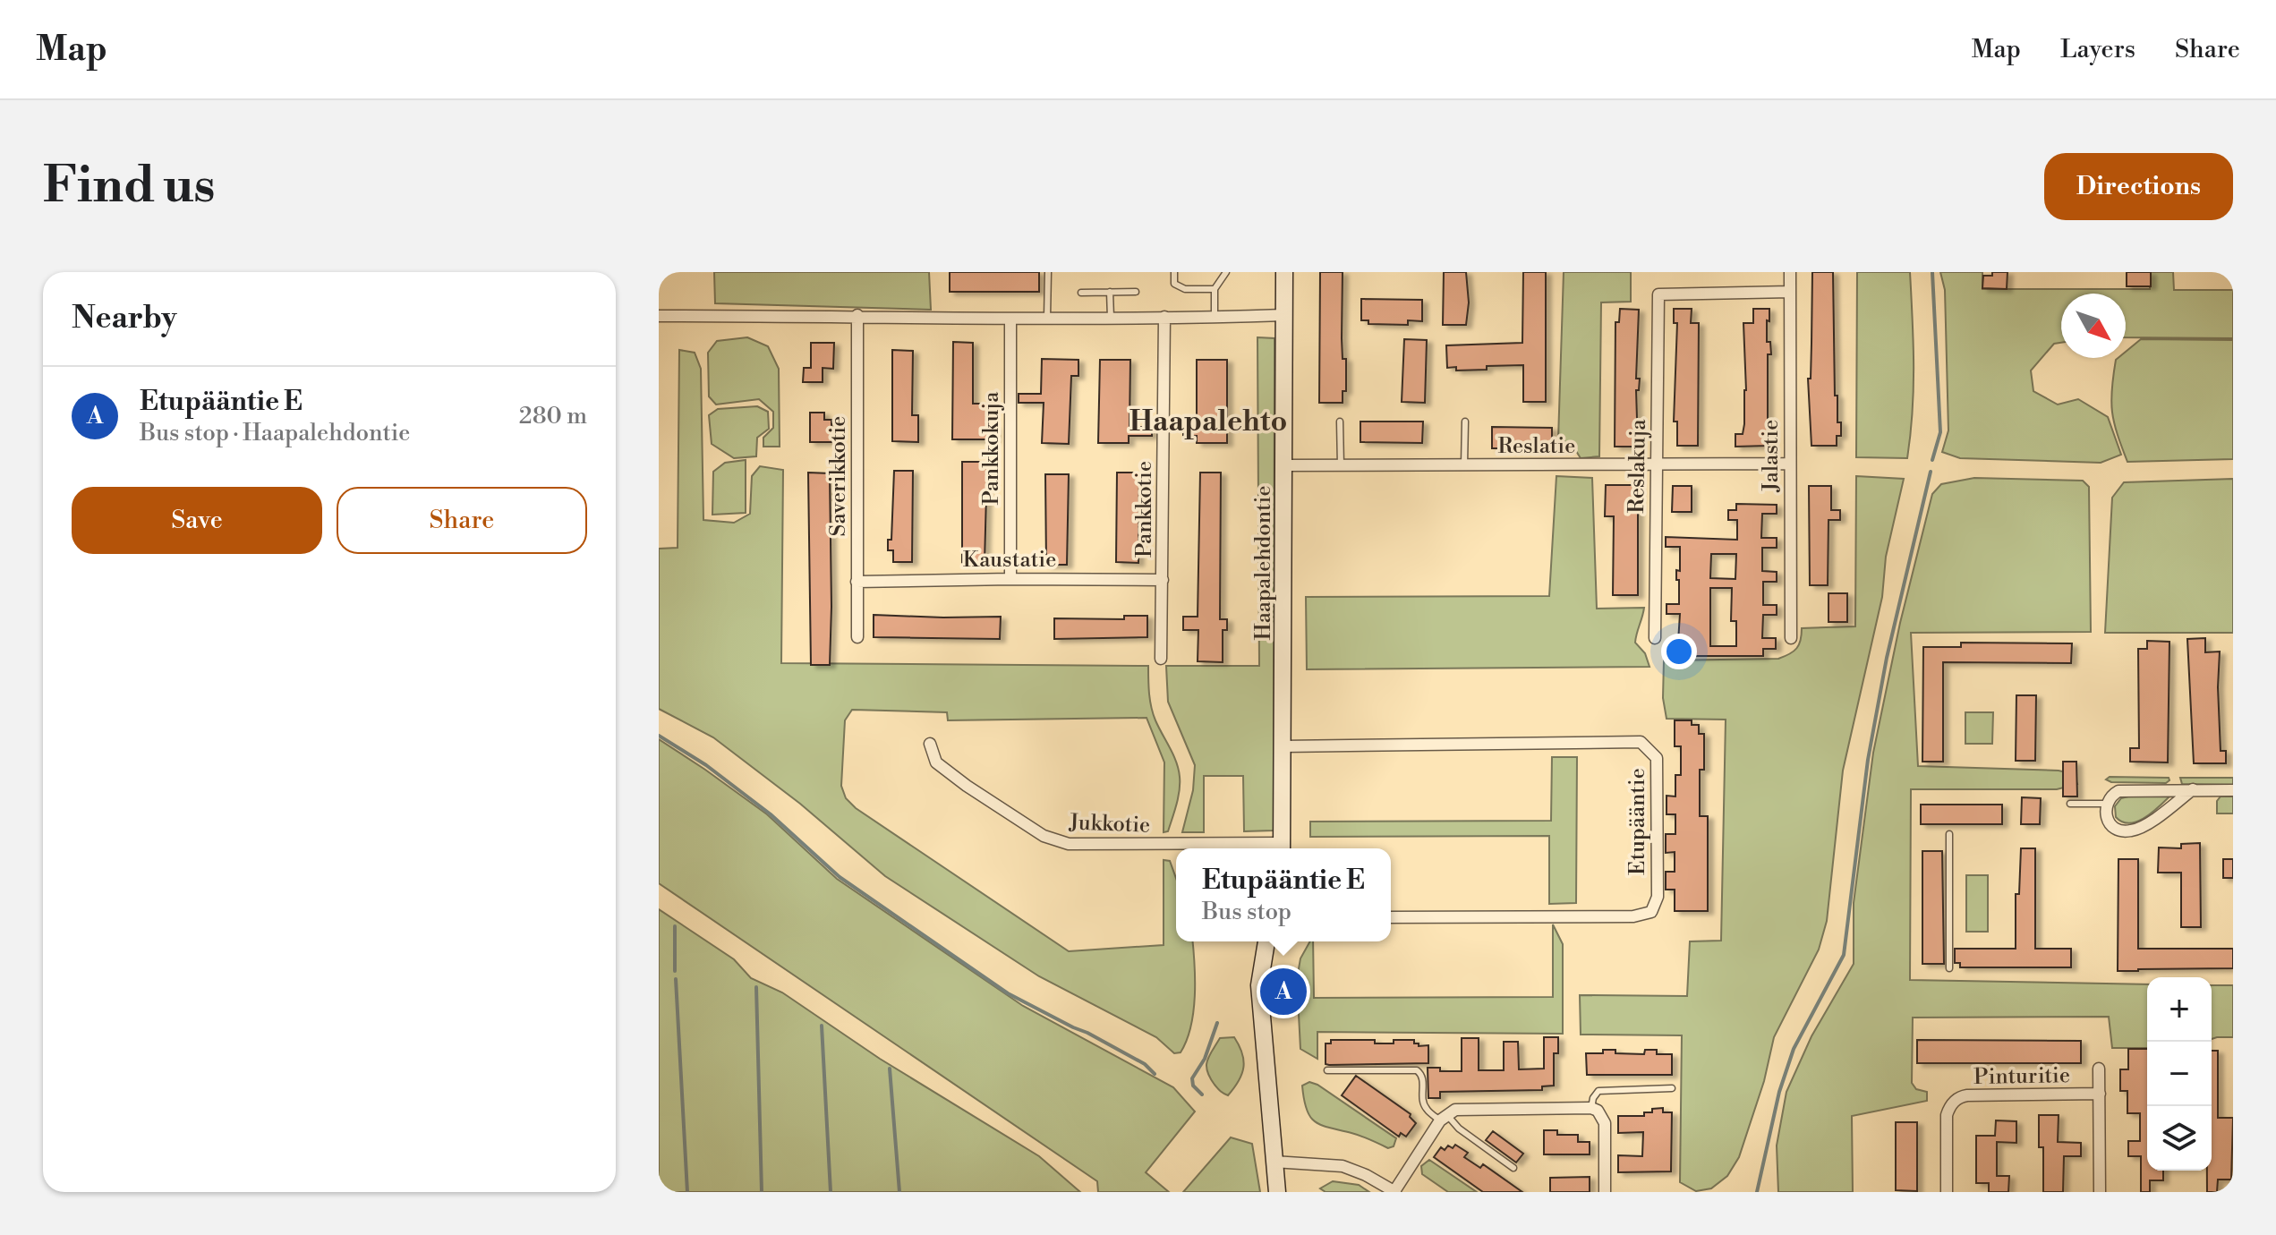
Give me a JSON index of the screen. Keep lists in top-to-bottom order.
{
  "streets": {
    "street": [
      "Reslatie",
      "Pankkokuja",
      "Jalastie",
      "Reslakuja",
      "Saverikkotie",
      "Pankkotie",
      "Kaustatie",
      "Haapalehdontie",
      "Etupääntie",
      "Jukkotie",
      "Pinturitie"
    ]
  },
  "crossings": [
    ["Reslatie", "Jalastie"],
    ["Reslatie", "Reslakuja"],
    ["Reslatie", "Haapalehdontie"],
    ["Pankkokuja", "Kaustatie"],
    ["Jalastie", "Reslakuja"],
    ["Saverikkotie", "Kaustatie"],
    ["Pankkotie", "Kaustatie"],
    ["Haapalehdontie", "Etupääntie"],
    ["Haapalehdontie", "Jukkotie"]
  ],
  "districts": ["Haapalehto"],
  "north": "bottom right",
  "page": {
    "header": "Map",
    "nav": ["Map", "Layers", "Share"],
    "buttons": [
      "Directions",
      ["Save", "Share"]
    ],
    "title": "Find us",
    "heading": "Nearby",
    "list": [
      {
        "mark": "A",
        "name": "Etupääntie E",
        "note": "Bus stop · Haapalehdontie",
        "value": "280 m"
      }
    ],
    "popup": ["Etupääntie E", "Bus stop"],
    "pins": "A",
    "map_buttons": ["+", "−"]
  }
}
